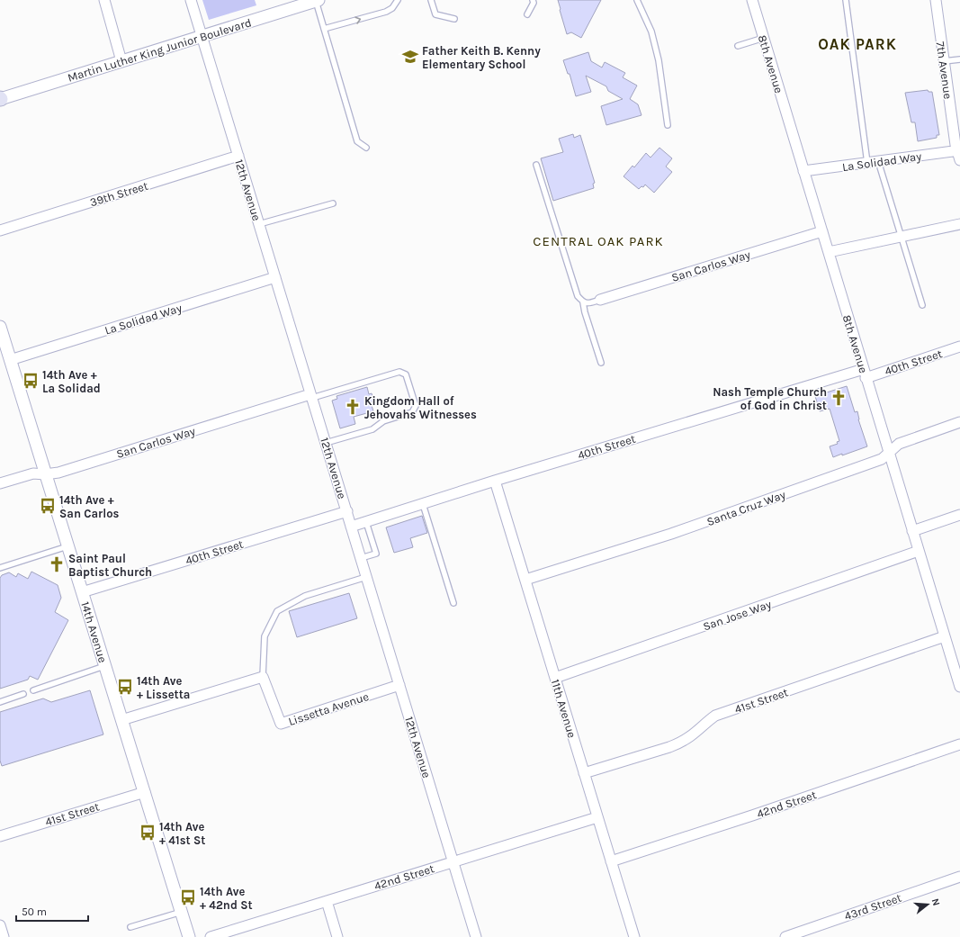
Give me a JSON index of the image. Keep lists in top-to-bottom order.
{
  "streets": {
    "street": [
      "Martin Luther King Junior Boulevard",
      "8th Avenue",
      "7th Avenue",
      "La Solidad Way",
      "12th Avenue",
      "39th Street",
      "San Carlos Way",
      "40th Street",
      "Santa Cruz Way",
      "San Jose Way",
      "14th Avenue",
      "41st Street",
      "Lissetta Avenue",
      "11th Avenue",
      "42nd Street",
      "43rd Street"
    ]
  },
  "crossings": [
    ["Martin Luther King Junior Boulevard", "12th Avenue"],
    ["8th Avenue", "La Solidad Way"],
    ["8th Avenue", "San Carlos Way"],
    ["8th Avenue", "40th Street"],
    ["8th Avenue", "Santa Cruz Way"],
    ["8th Avenue", "San Jose Way"],
    ["8th Avenue", "41st Street"],
    ["7th Avenue", "La Solidad Way"],
    ["La Solidad Way", "12th Avenue"],
    ["La Solidad Way", "14th Avenue"],
    ["12th Avenue", "39th Street"],
    ["12th Avenue", "San Carlos Way"],
    ["12th Avenue", "40th Street"],
    ["12th Avenue", "Lissetta Avenue"],
    ["12th Avenue", "42nd Street"],
    ["San Carlos Way", "14th Avenue"],
    ["40th Street", "14th Avenue"],
    ["40th Street", "11th Avenue"],
    ["Santa Cruz Way", "11th Avenue"],
    ["San Jose Way", "11th Avenue"],
    ["14th Avenue", "41st Street"],
    ["41st Street", "11th Avenue"],
    ["11th Avenue", "42nd Street"]
  ],
  "districts": ["OAK PARK", "CENTRAL OAK PARK"],
  "places": {
    "school or university": ["Father Keith B. Kenny Elementary School"],
    "bus stop": [
      "14th Ave + La Solidad",
      "14th Ave + San Carlos",
      "14th Ave + Lissetta",
      "14th Ave + 41st St",
      "14th Ave + 42nd St"
    ],
    "church": ["Nash Temple Church of God in Christ", "Kingdom Hall of Jehovahs Witnesses", "Saint Paul Baptist Church"]
  },
  "scale_bar": "50 m",
  "north": "right"
}
